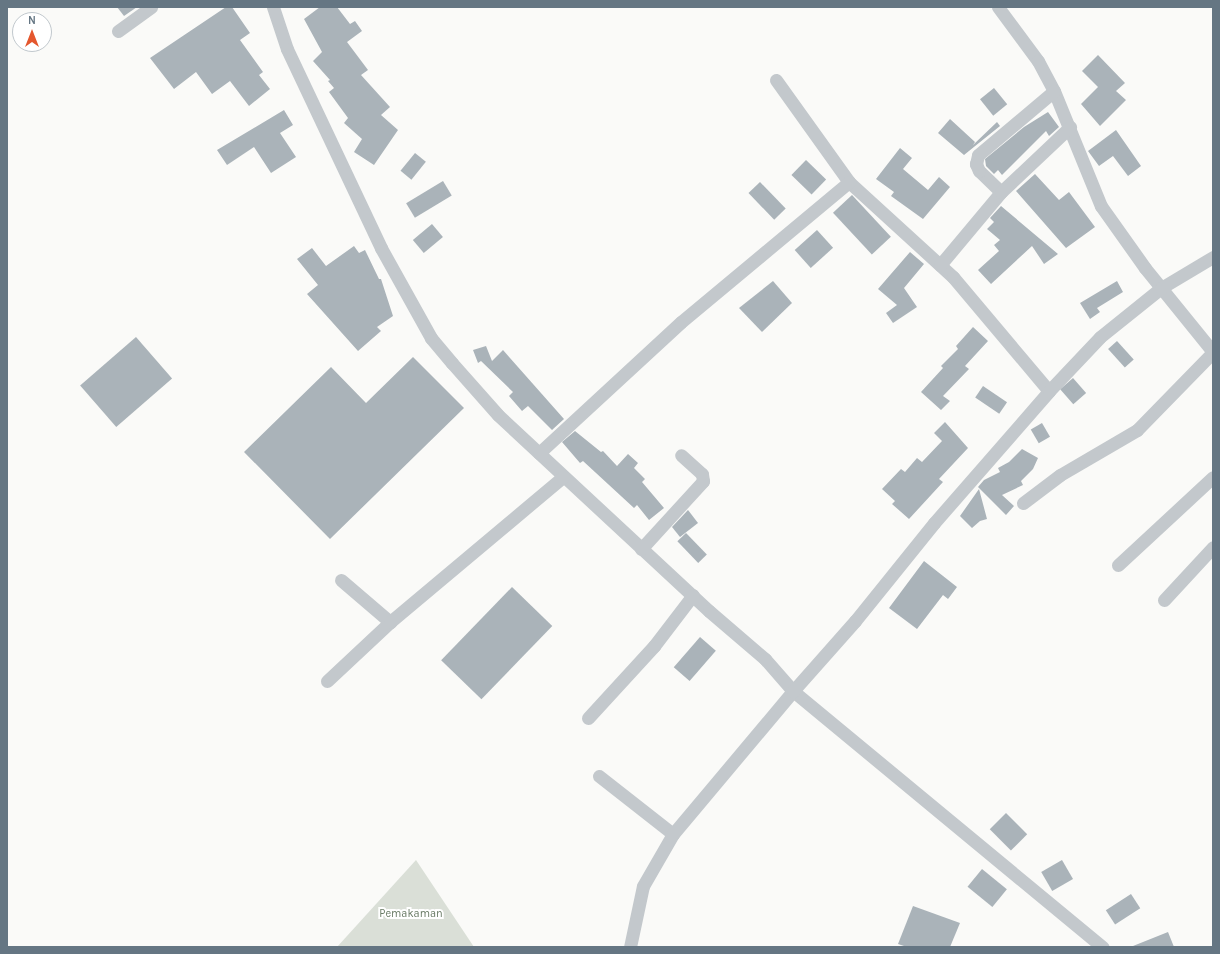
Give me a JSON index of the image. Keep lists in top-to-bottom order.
{
  "parks": ["Pemakaman"],
  "north": "top"
}
